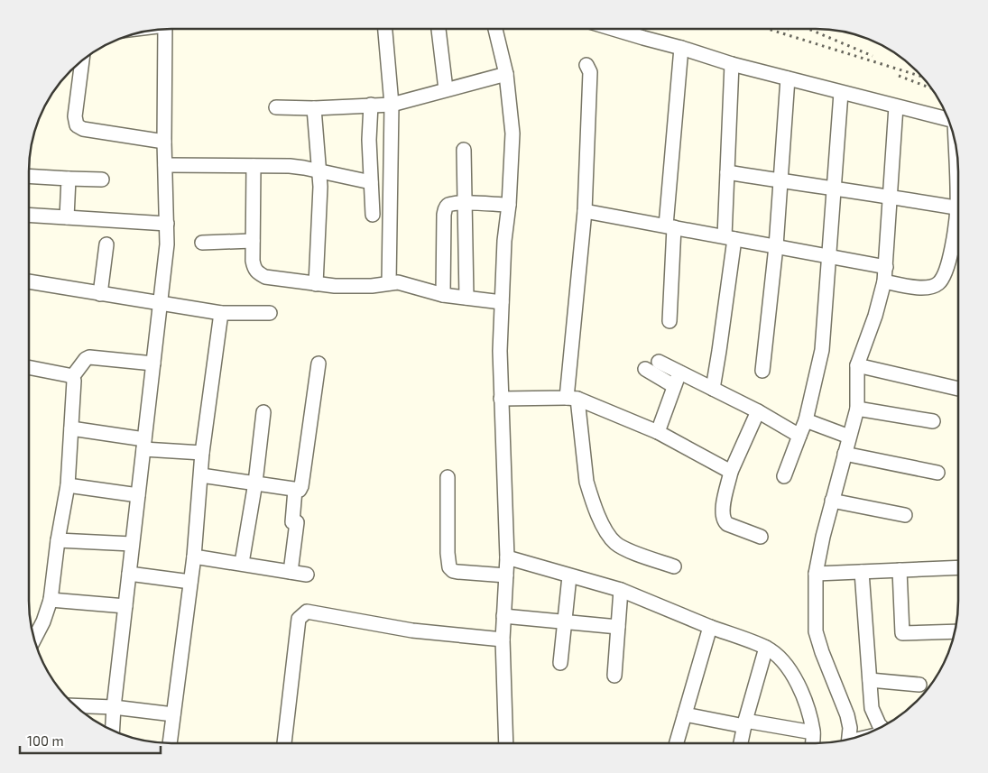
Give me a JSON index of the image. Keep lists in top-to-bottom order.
{
  "scale_bar": "100 m"
}
